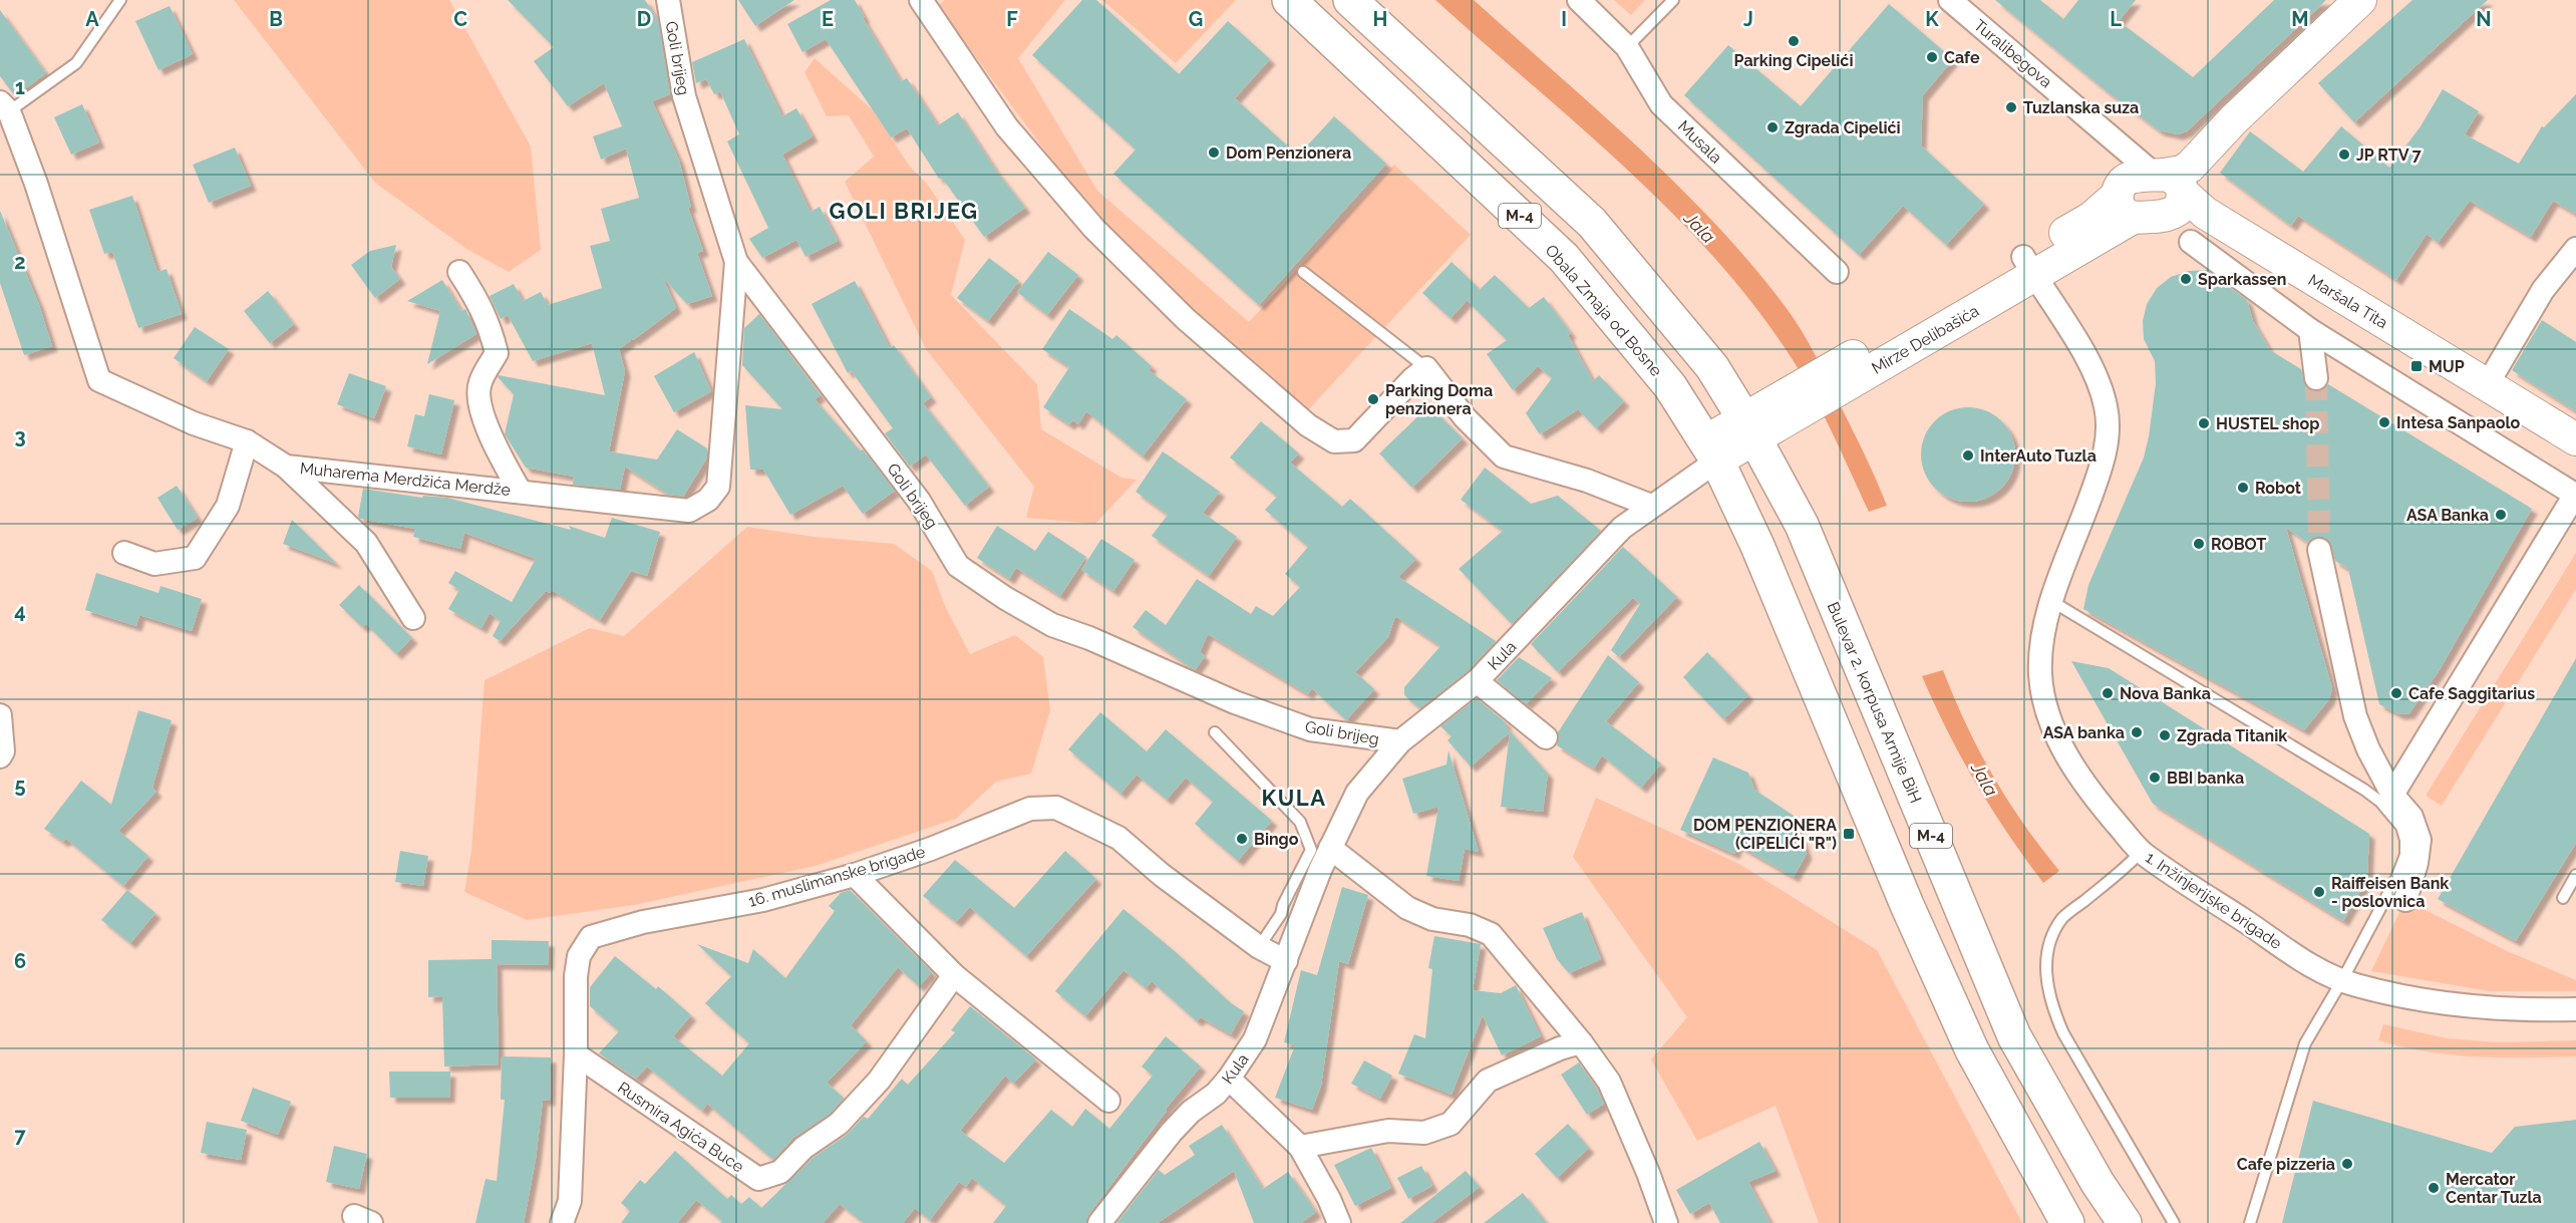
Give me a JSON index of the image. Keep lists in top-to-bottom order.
{
  "streets": {
    "main road": [
      "M-4",
      "Maršala Tita",
      "Obala Zmaja od Bosne",
      "Mirze Delibašića",
      "Bulevar 2. korpusa Armije BiH"
    ],
    "street": [
      "Turalibegova",
      "Goli brijeg",
      "Musala",
      "Muharema Merdžića Merdže",
      "Kula",
      "16. muslimanske brigade",
      "1. Inžinjerijske brigade",
      "Rusmira Agića Buce"
    ]
  },
  "crossings": [
    ["Turalibegova", "Maršala Tita"],
    ["Turalibegova", "Mirze Delibašića"],
    ["Goli brijeg", "Muharema Merdžića Merdže"],
    ["Goli brijeg", "Kula"],
    ["M-4", "Obala Zmaja od Bosne"],
    ["M-4", "Mirze Delibašića"],
    ["M-4", "Kula"],
    ["M-4", "Bulevar 2. korpusa Armije BiH"],
    ["Obala Zmaja od Bosne", "Mirze Delibašića"],
    ["Obala Zmaja od Bosne", "Kula"],
    ["Mirze Delibašića", "Kula"],
    ["Mirze Delibašića", "Bulevar 2. korpusa Armije BiH"],
    ["Mirze Delibašića", "1. Inžinjerijske brigade"],
    ["Kula", "16. muslimanske brigade"],
    ["16. muslimanske brigade", "Rusmira Agića Buce"]
  ],
  "districts": ["GOLI BRIJEG", "KULA"],
  "water": ["Jala"],
  "places": {
    "other": [
      "Parking Cipelići",
      "Cafe",
      "Tuzlanska suza",
      "Zgrada Cipelići",
      "Dom Penzionera",
      "JP RTV 7",
      "Sparkassen",
      "Parking Doma penzionera",
      "Intesa Sanpaolo",
      "HUSTEL shop",
      "InterAuto Tuzla",
      "Robot",
      "ASA Banka",
      "ROBOT",
      "Nova Banka",
      "Cafe Saggitarius",
      "ASA banka",
      "Zgrada Titanik",
      "BBI banka",
      "Bingo",
      "Raiffeisen Bank - poslovnica",
      "Cafe pizzeria",
      "Mercator Centar Tuzla"
    ],
    "transit": ["MUP", "DOM PENZIONERA (CIPELIĆI \"R\")"]
  },
  "grid": {
    "columns": [
      "A",
      "B",
      "C",
      "D",
      "E",
      "F",
      "G",
      "H",
      "I",
      "J",
      "K",
      "L",
      "M",
      "N"
    ],
    "rows": [
      "1",
      "2",
      "3",
      "4",
      "5",
      "6",
      "7"
    ]
  }
}
